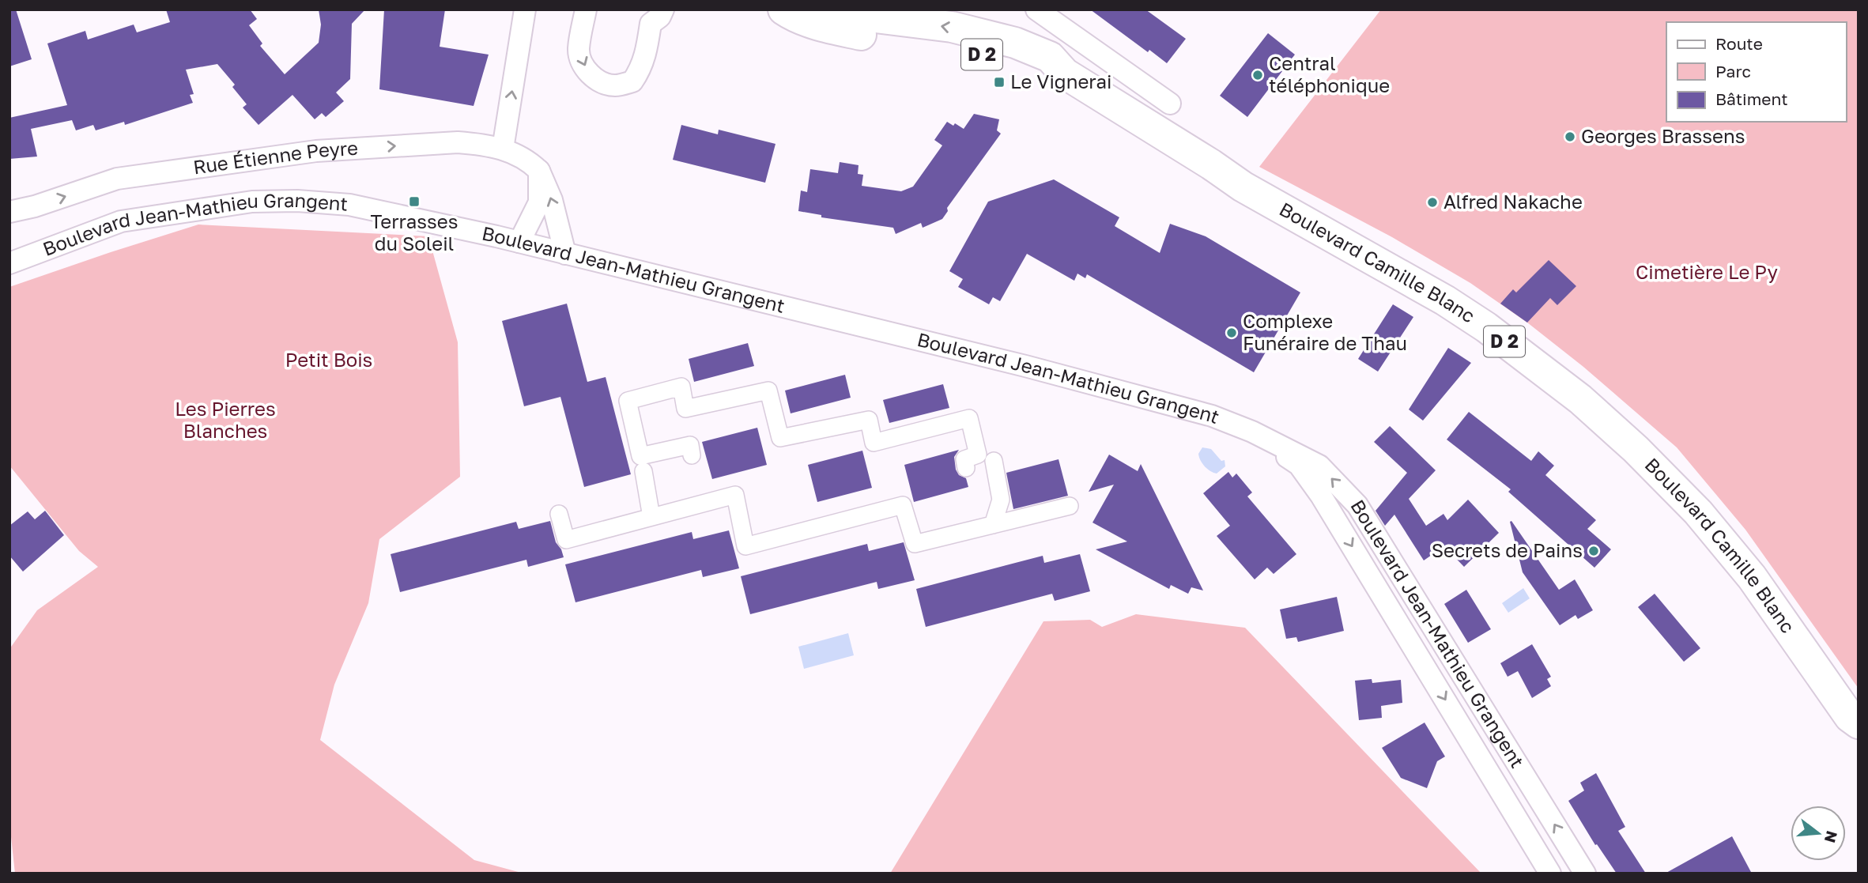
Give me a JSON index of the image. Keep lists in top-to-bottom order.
{
  "streets": {
    "main road": ["D 2", "Boulevard Camille Blanc"],
    "street": ["Rue Étienne Peyre", "Boulevard Jean-Mathieu Grangent"]
  },
  "one_way": ["Rue Étienne Peyre"],
  "parks": ["Cimetière Le Py", "Petit Bois", "Les Pierres Blanches"],
  "places": {
    "other": [
      "Central téléphonique",
      "Georges Brassens",
      "Alfred Nakache",
      "Complexe Funéraire de Thau",
      "Secrets de Pains"
    ],
    "transit": ["Le Vignerai", "Terrasses du Soleil"]
  },
  "legend": ["Route", "Parc", "Bâtiment"],
  "north": "right"
}
